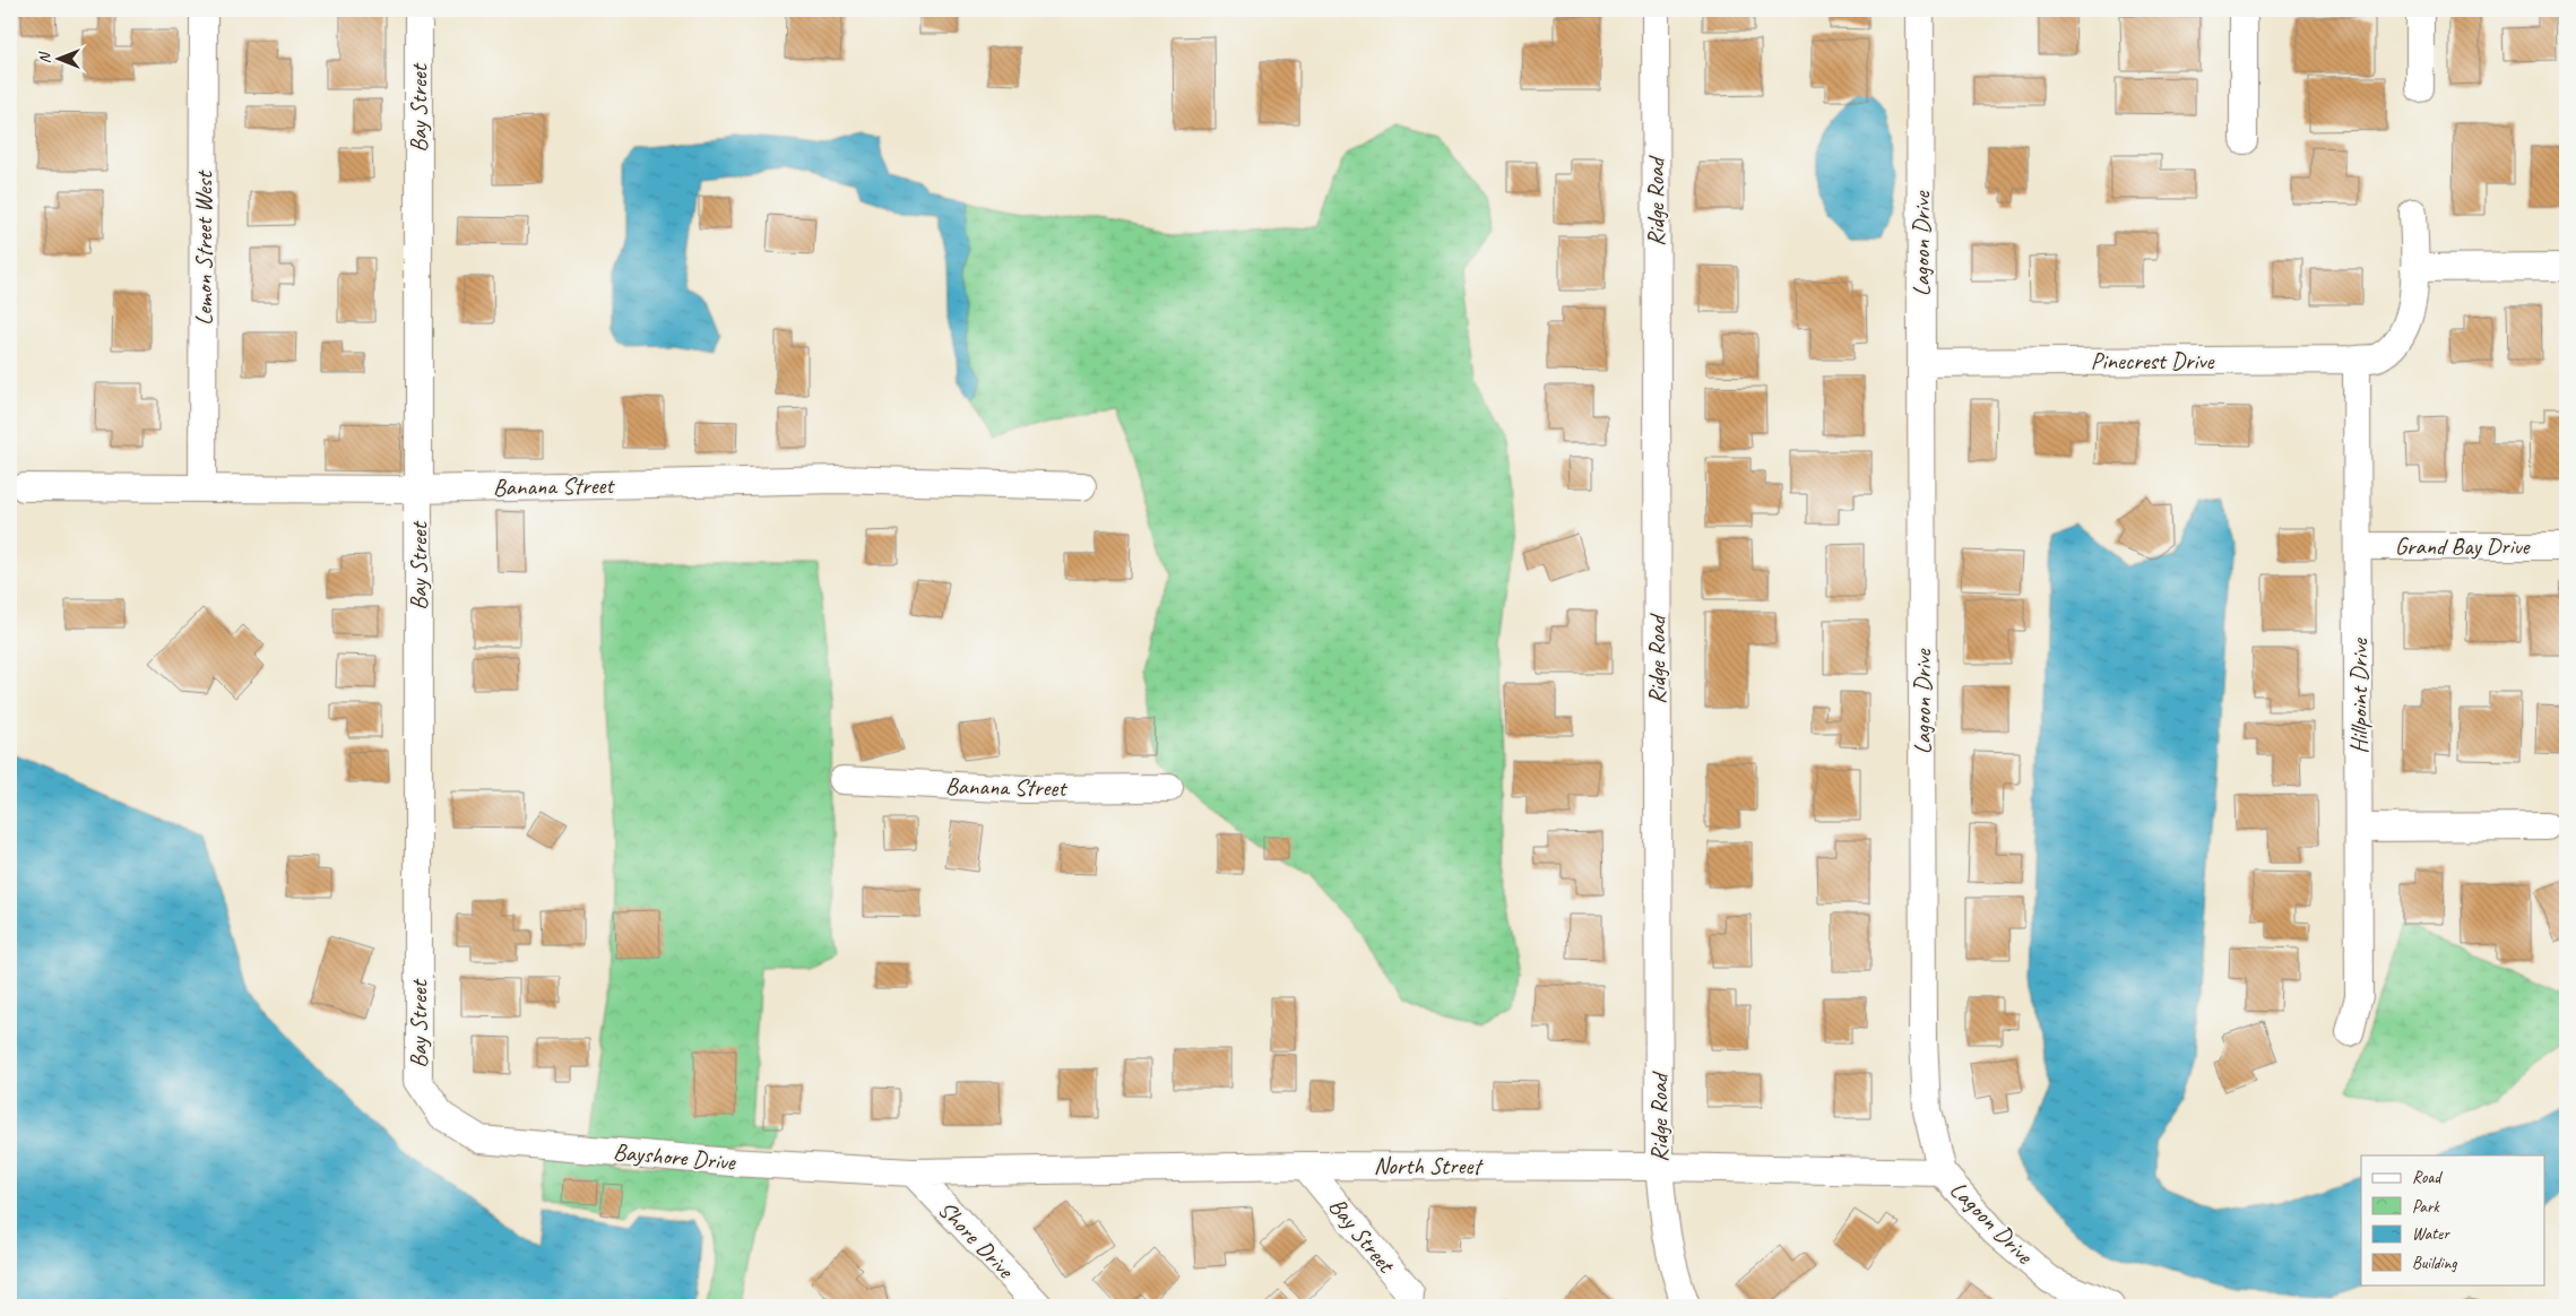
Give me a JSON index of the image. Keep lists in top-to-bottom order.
{
  "streets": {
    "street": [
      "Bay Street",
      "Ridge Road",
      "Lagoon Drive",
      "Lemon Street West",
      "Pinecrest Drive",
      "Banana Street",
      "Grand Bay Drive",
      "Hillpoint Drive",
      "Bayshore Drive",
      "North Street",
      "Shore Drive"
    ]
  },
  "crossings": [
    ["Bay Street", "Banana Street"],
    ["Bay Street", "Bayshore Drive"],
    ["Bay Street", "North Street"],
    ["Ridge Road", "North Street"],
    ["Lagoon Drive", "Pinecrest Drive"],
    ["Lagoon Drive", "North Street"],
    ["Lemon Street West", "Banana Street"],
    ["Pinecrest Drive", "Hillpoint Drive"],
    ["Grand Bay Drive", "Hillpoint Drive"],
    ["Bayshore Drive", "North Street"],
    ["Bayshore Drive", "Shore Drive"],
    ["North Street", "Shore Drive"]
  ],
  "legend": [
    "Road",
    "Park",
    "Water",
    "Building"
  ],
  "north": "left"
}
